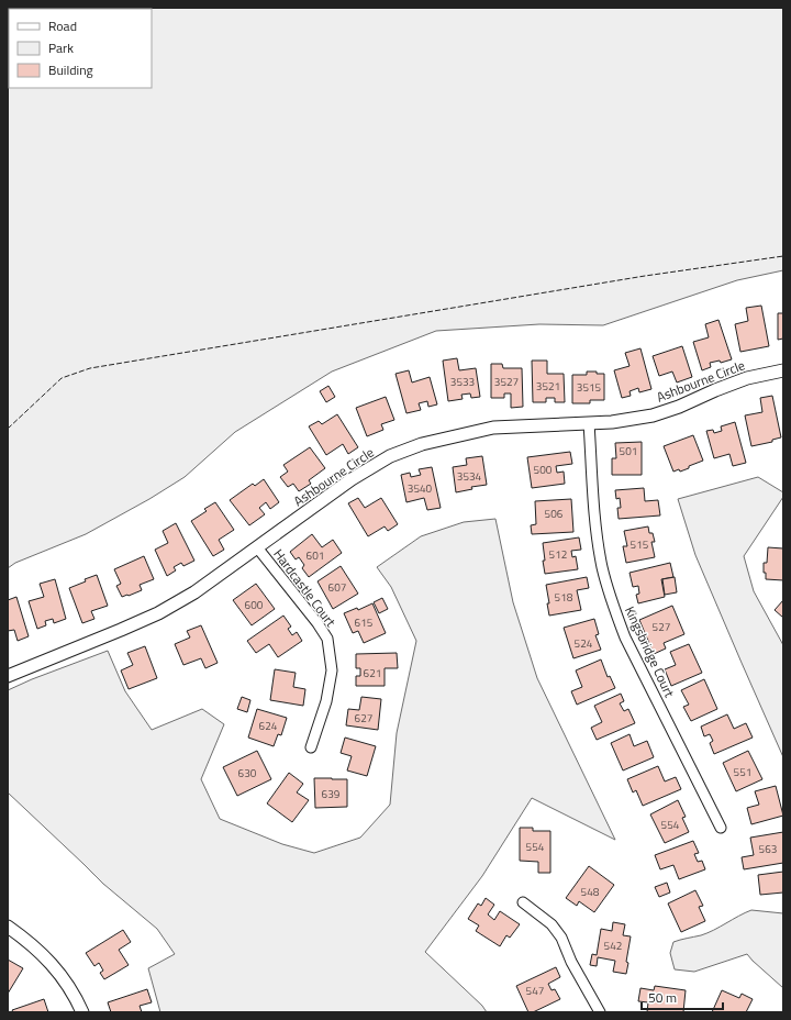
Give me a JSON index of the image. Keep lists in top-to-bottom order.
{
  "streets": {
    "street": ["Ashbourne Circle", "Hardcastle Court", "Kingsbridge Court"]
  },
  "crossings": [
    ["Ashbourne Circle", "Hardcastle Court"],
    ["Ashbourne Circle", "Kingsbridge Court"]
  ],
  "house_numbers": [
    "3533",
    "3527",
    "3521",
    "3515",
    "501",
    "500",
    "3534",
    "3540",
    "506",
    "515",
    "512",
    "601",
    "607",
    "518",
    "600",
    "615",
    "527",
    "524",
    "621",
    "627",
    "624",
    "551",
    "630",
    "639",
    "554",
    "554",
    "563",
    "548",
    "542",
    "547"
  ],
  "legend": ["Road", "Park", "Building"],
  "scale_bar": "50 m"
}
